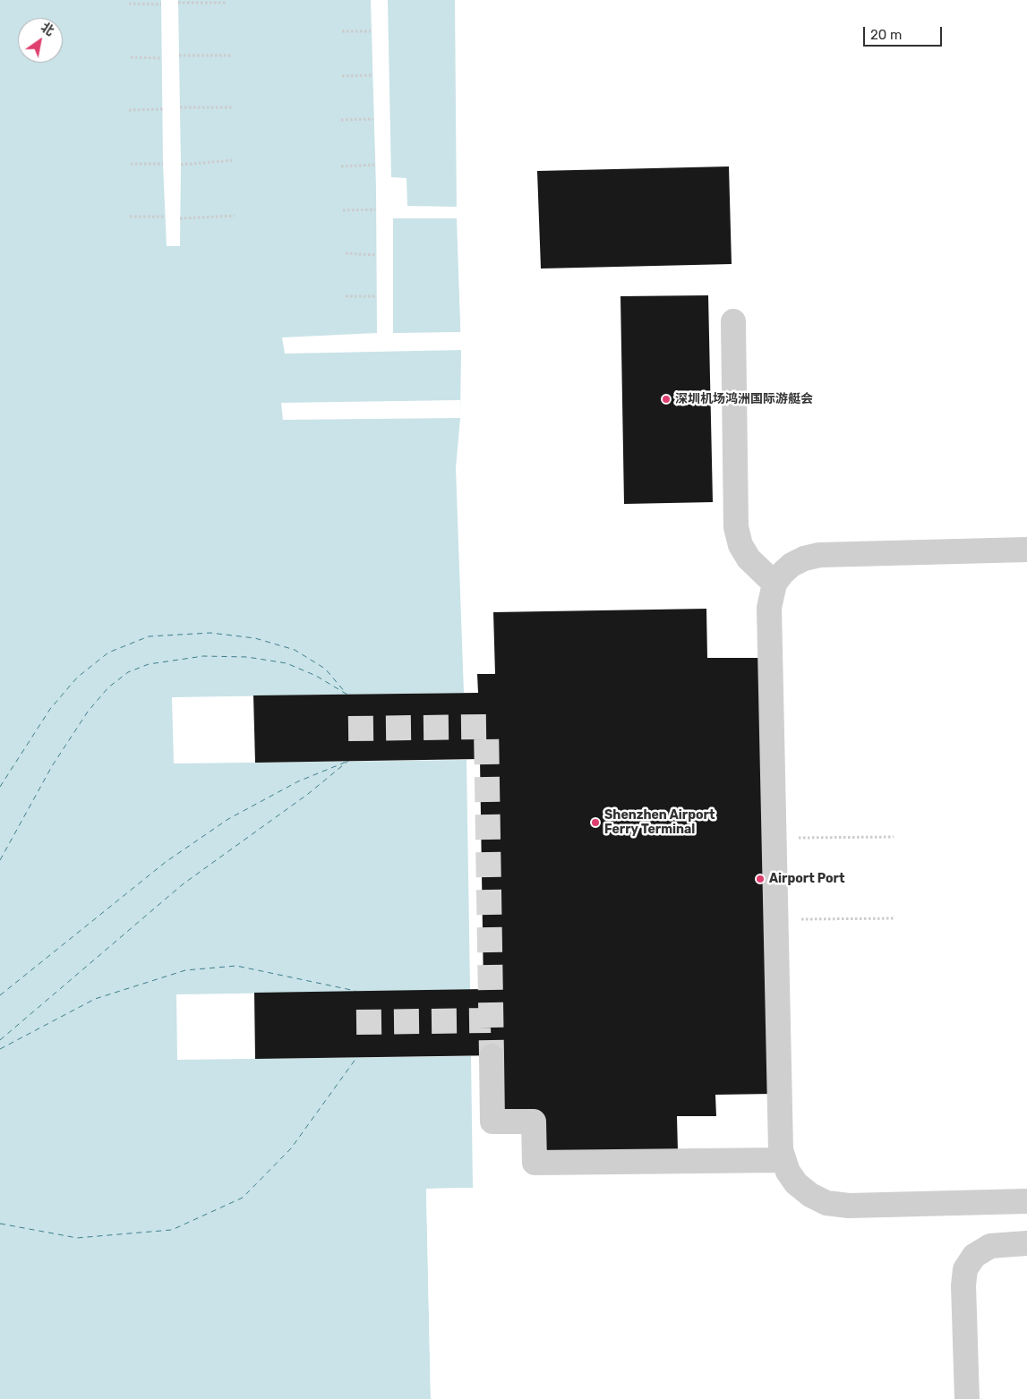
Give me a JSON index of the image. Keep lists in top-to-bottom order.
{
  "places": ["深圳机场鸿洲国际游艇会", "Shenzhen Airport Ferry Terminal", "Airport Port"],
  "scale_bar": "20 m",
  "north": "top right"
}
